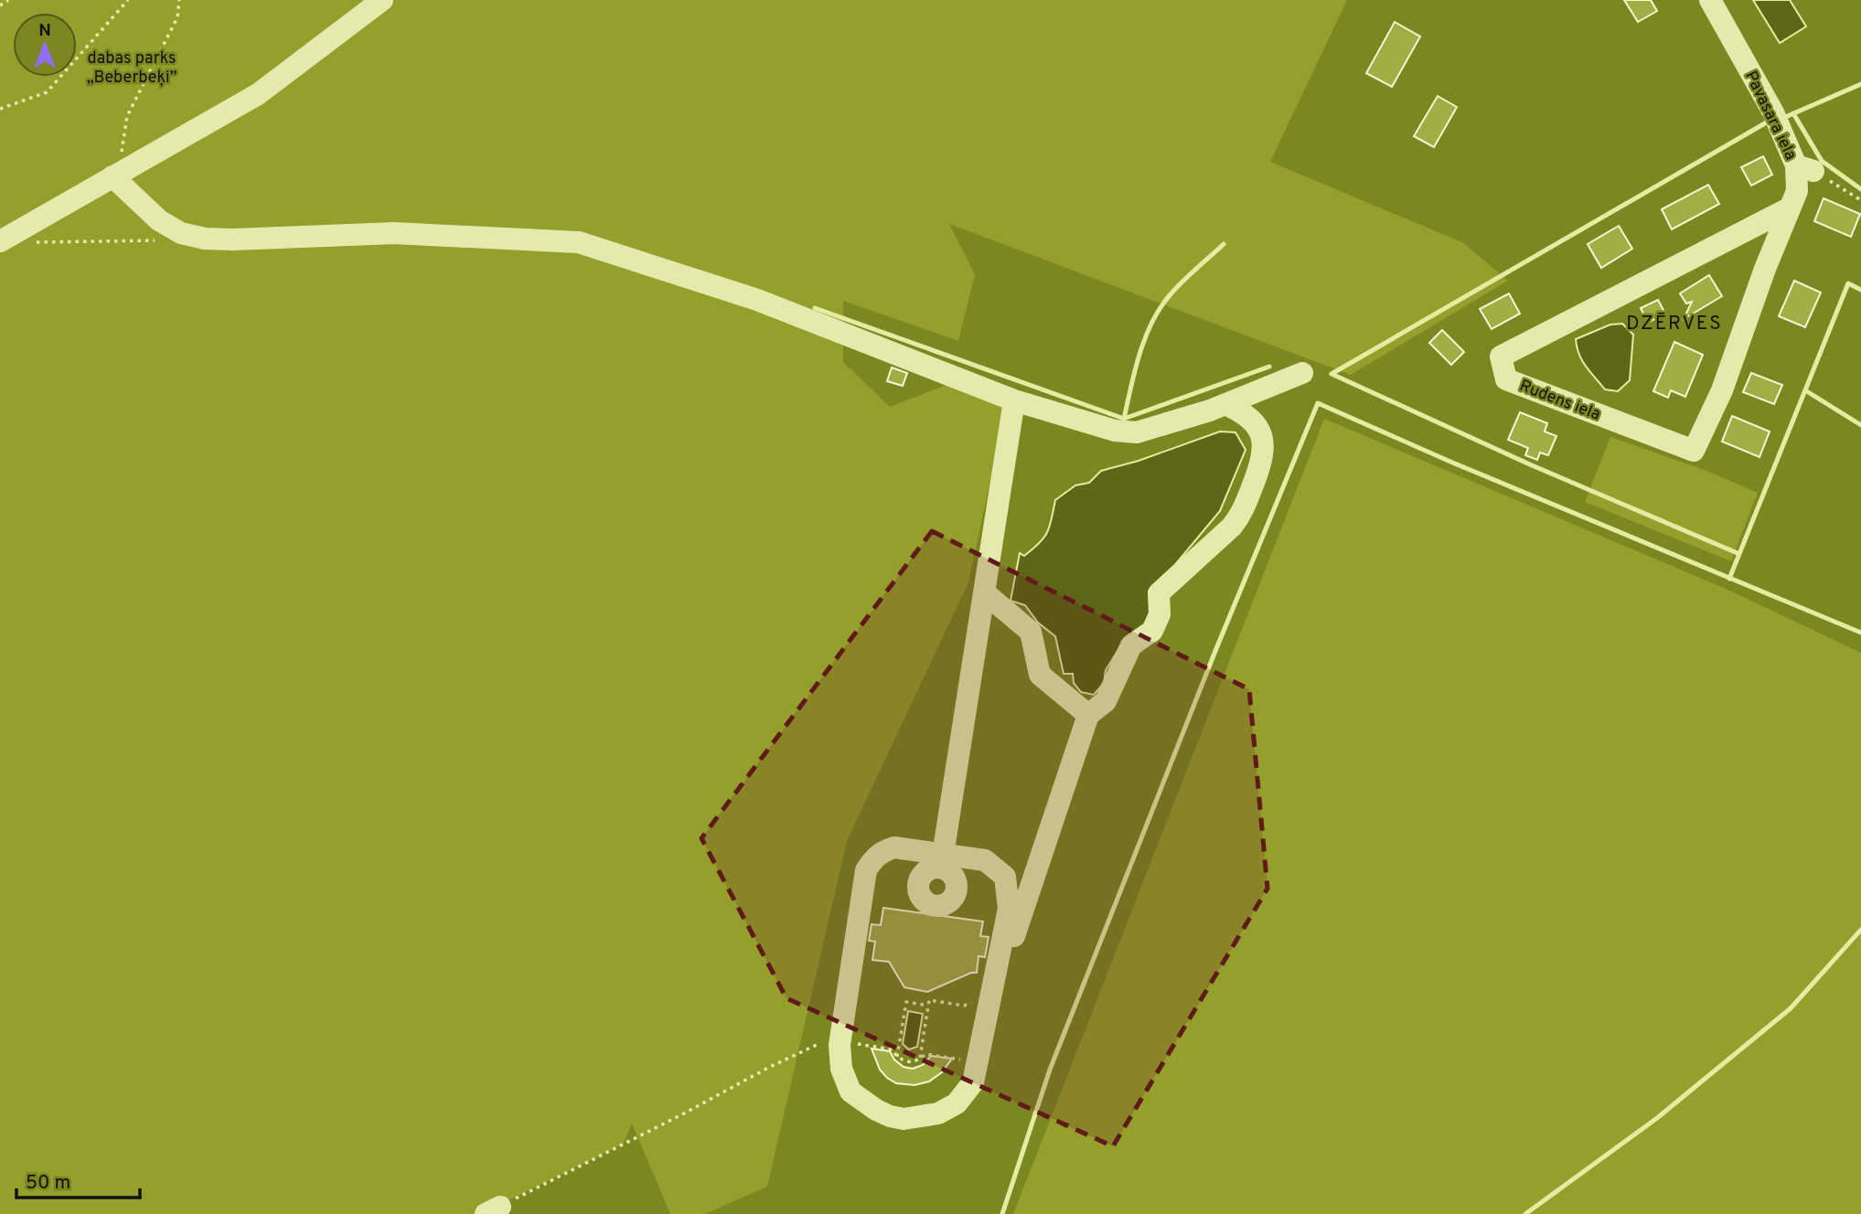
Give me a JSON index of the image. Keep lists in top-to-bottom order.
{
  "streets": {
    "street": ["Pavasara iela", "Rudens iela"]
  },
  "districts": ["DZĒRVES"],
  "parks": ["dabas parks „Beberbeķi”"],
  "scale_bar": "50 m",
  "north": "top"
}
